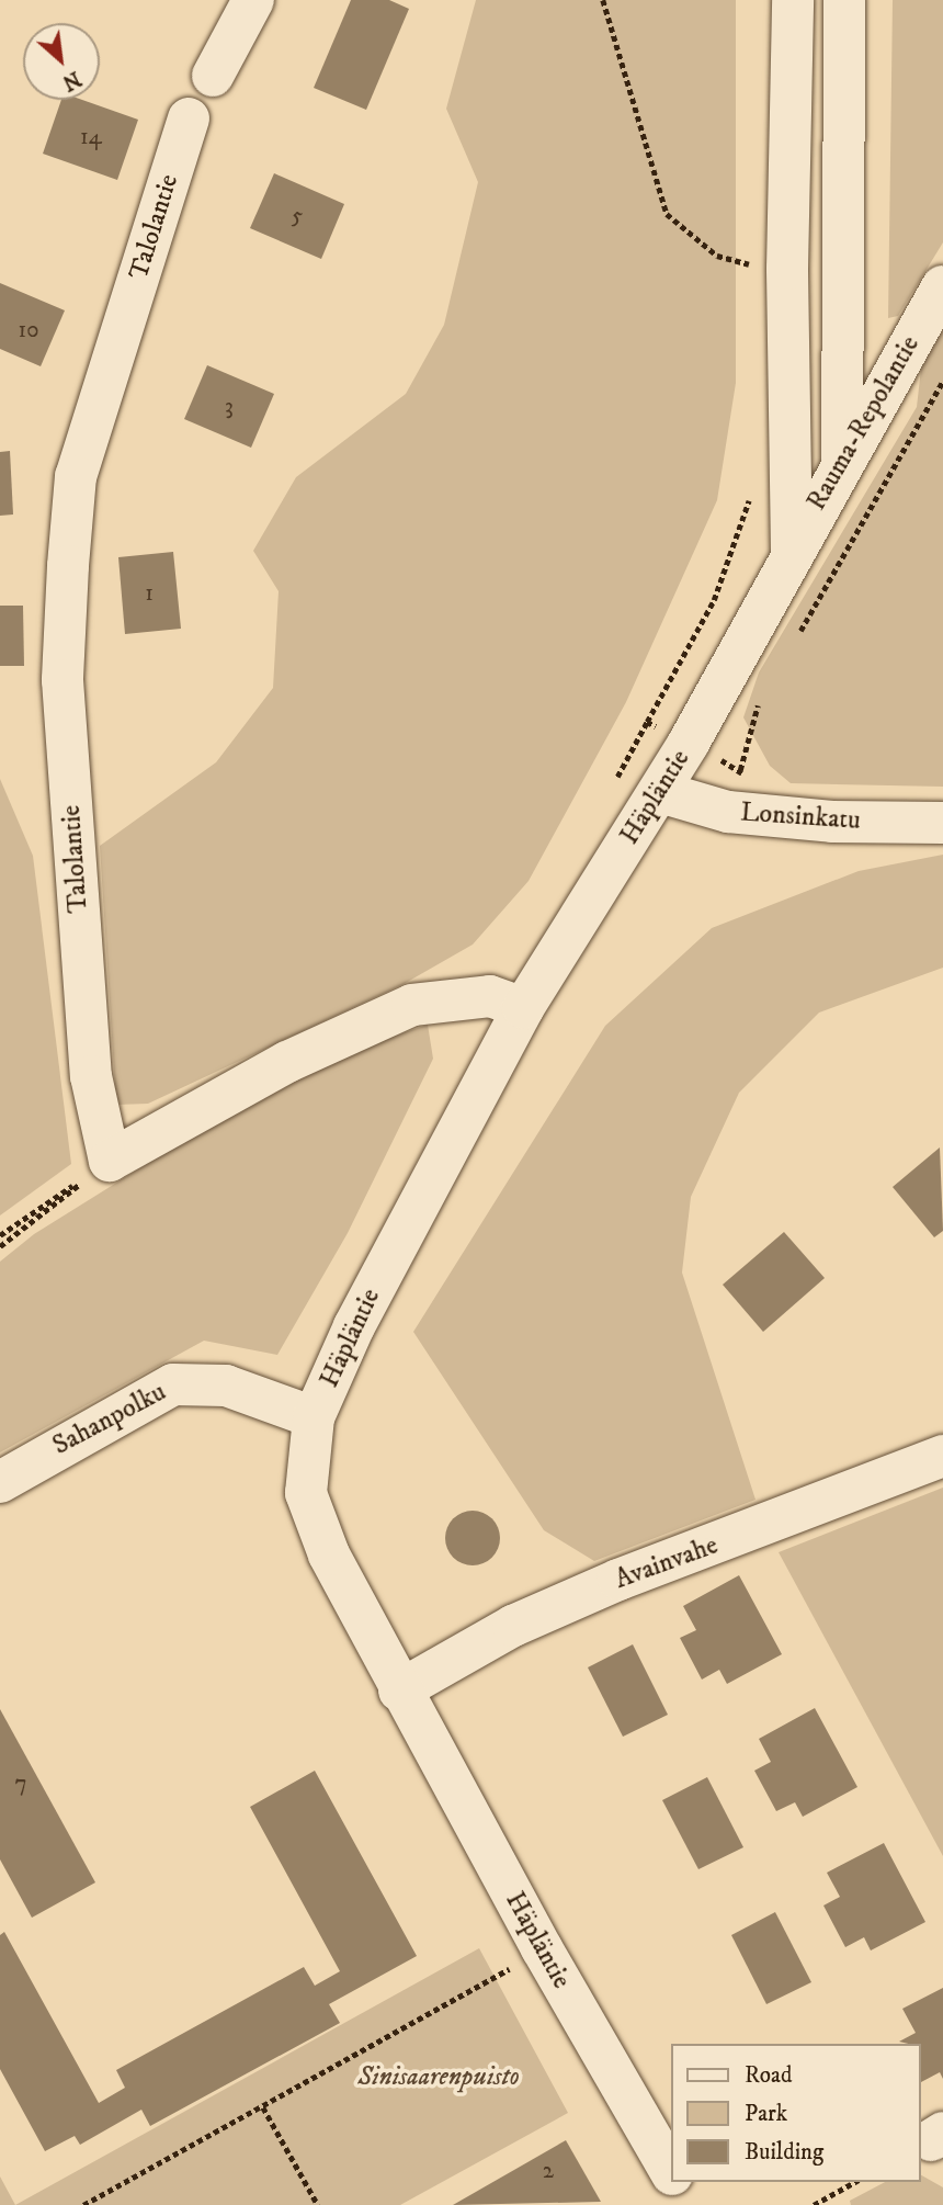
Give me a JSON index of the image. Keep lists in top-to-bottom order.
{
  "streets": {
    "street": [
      "Talolantie",
      "Rauma-Repolantie",
      "Häpläntie",
      "Lonsinkatu",
      "Sahanpolku",
      "Avainvahe"
    ]
  },
  "crossings": [
    ["Rauma-Repolantie", "Häpläntie"],
    ["Häpläntie", "Lonsinkatu"],
    ["Häpläntie", "Sahanpolku"],
    ["Häpläntie", "Avainvahe"]
  ],
  "parks": ["Sinisaarenpuisto"],
  "house_numbers": [
    "14",
    "5",
    "10",
    "3",
    "1",
    "7",
    "2"
  ],
  "legend": ["Road", "Park", "Building"],
  "north": "bottom right"
}
